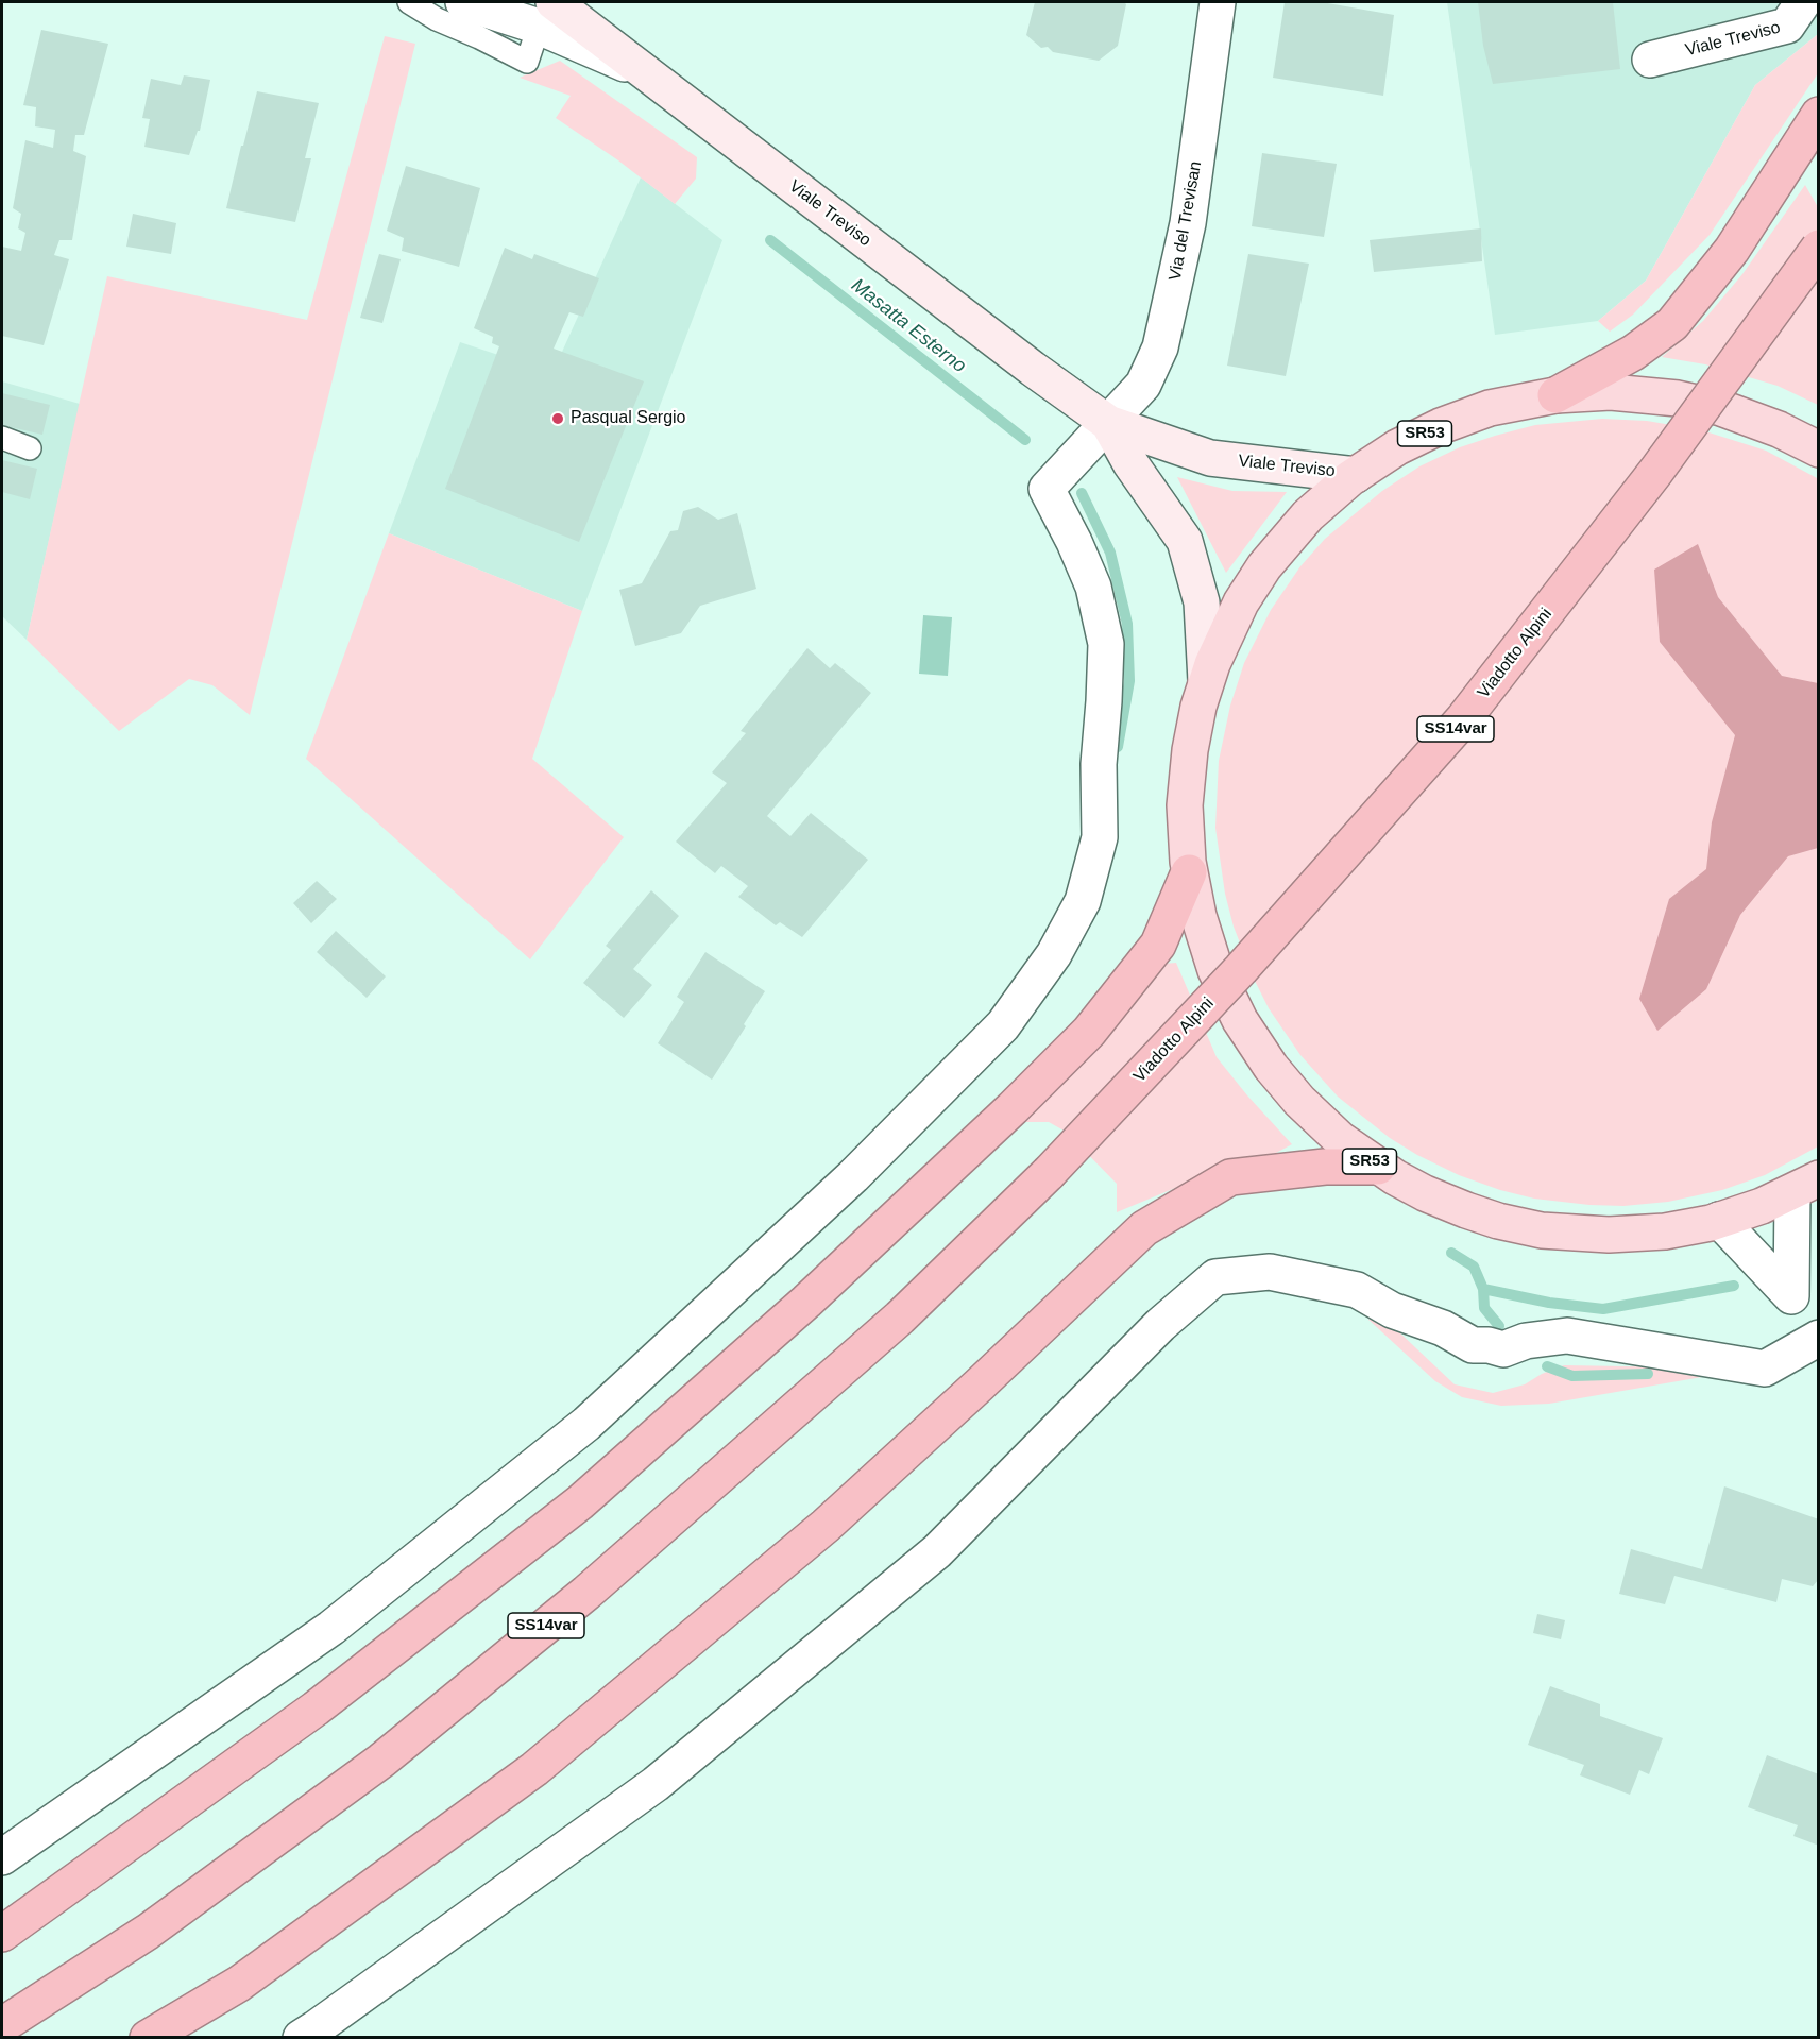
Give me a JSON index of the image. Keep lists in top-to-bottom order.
{
  "streets": {
    "highway": ["Viadotto Alpini", "SS14var"],
    "main road": ["Viale Treviso", "SR53"],
    "street": ["Via del Trevisan"]
  },
  "crossings": [
    ["Viale Treviso", "Via del Trevisan"],
    ["Viale Treviso", "SR53"]
  ],
  "water": ["Masatta Esterno"],
  "places": ["Pasqual Sergio"]
}
